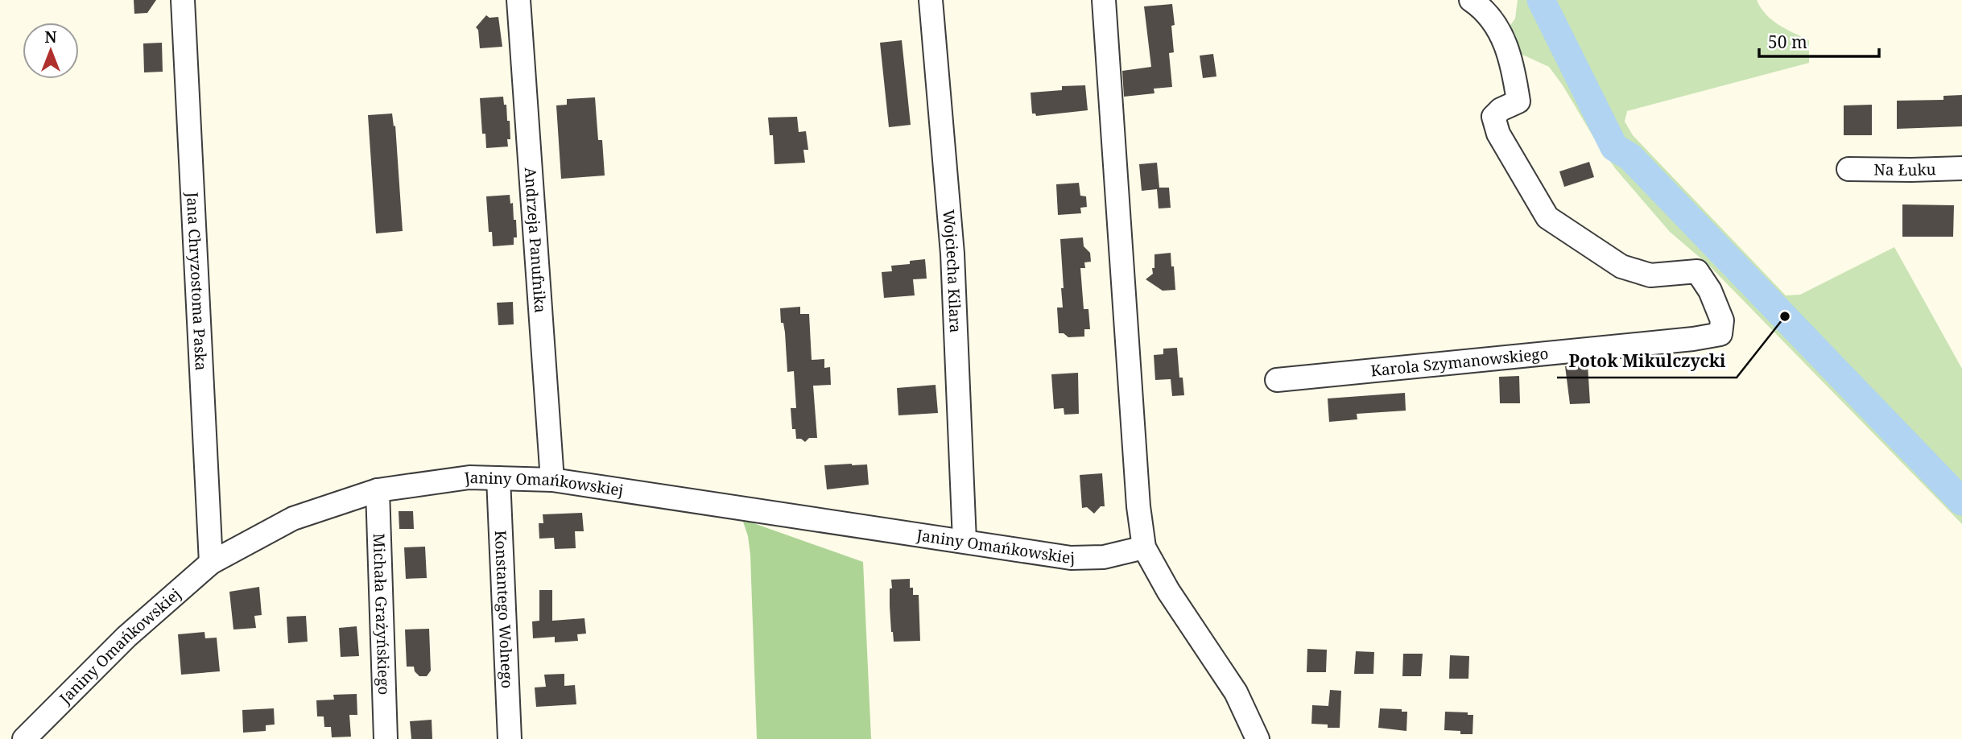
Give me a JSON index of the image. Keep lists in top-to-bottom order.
{
  "streets": {
    "street": [
      "Na Łuku",
      "Andrzeja Panufnika",
      "Wojciecha Kilara",
      "Jana Chryzostoma Paska",
      "Karola Szymanowskiego",
      "Janiny Omańkowskiej",
      "Konstantego Wolnego",
      "Michała Grażyńskiego"
    ]
  },
  "crossings": [
    ["Andrzeja Panufnika", "Janiny Omańkowskiej"],
    ["Wojciecha Kilara", "Janiny Omańkowskiej"],
    ["Jana Chryzostoma Paska", "Janiny Omańkowskiej"],
    ["Janiny Omańkowskiej", "Konstantego Wolnego"],
    ["Janiny Omańkowskiej", "Michała Grażyńskiego"]
  ],
  "places": ["Potok Mikulczycki"],
  "scale_bar": "50 m",
  "north": "top"
}
